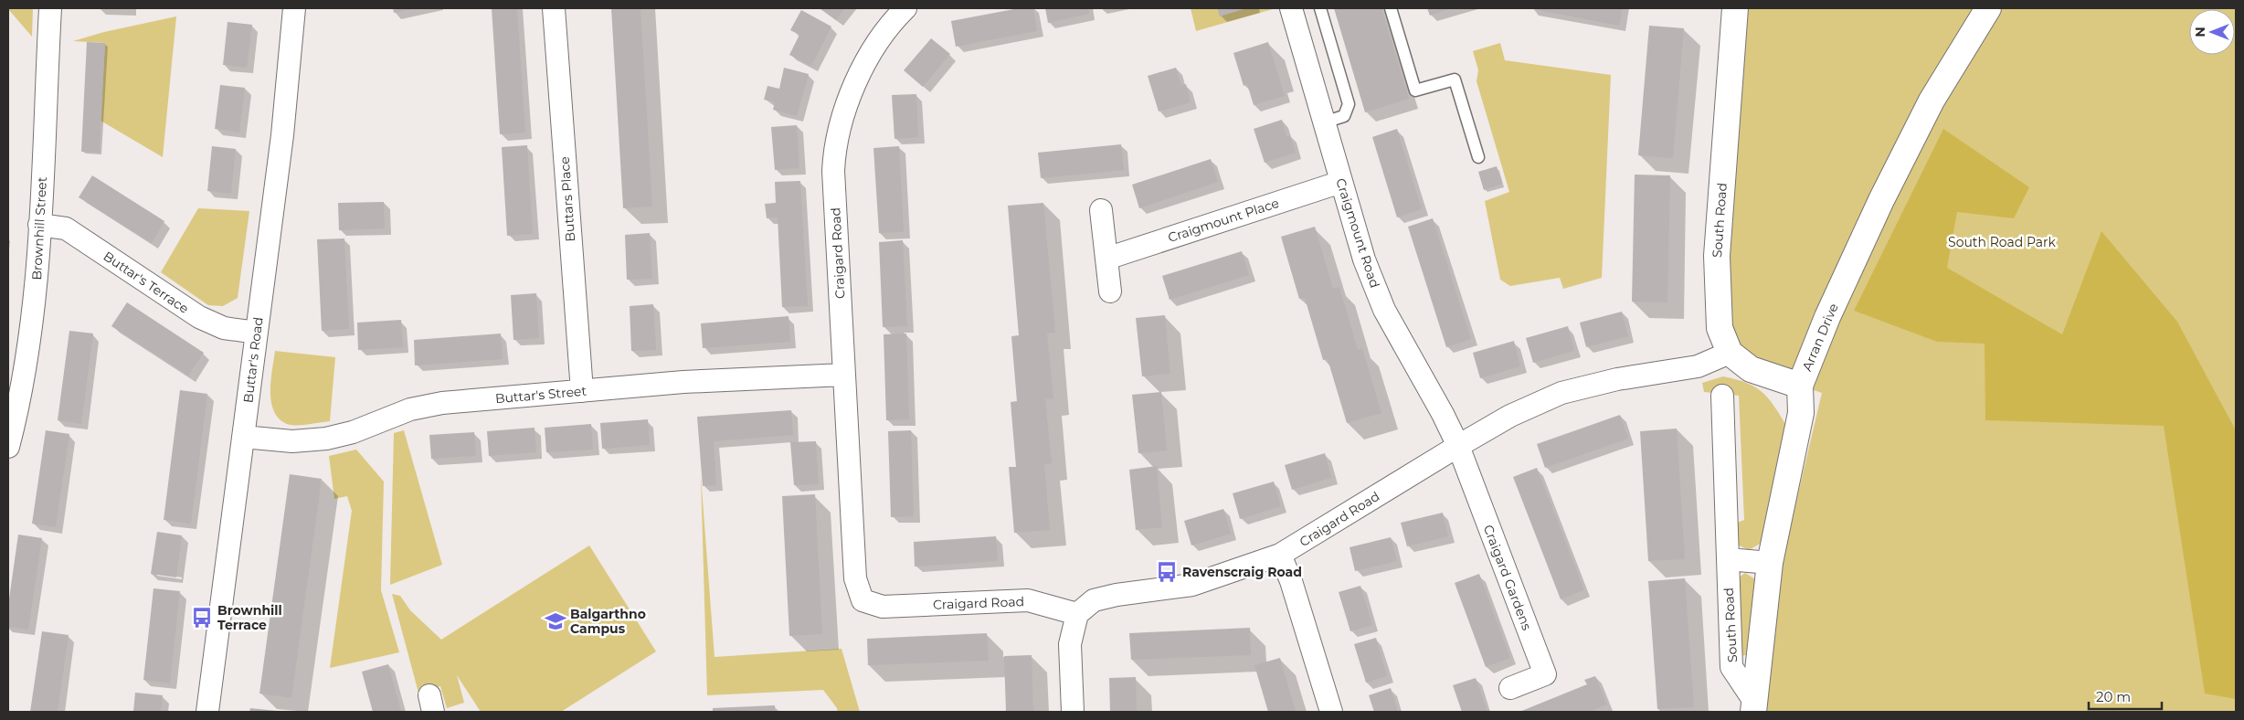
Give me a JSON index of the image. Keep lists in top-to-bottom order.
{
  "streets": {
    "street": [
      "Buttars Place",
      "Craigmount Place",
      "South Road",
      "Brownhill Street",
      "Craigmount Road",
      "Craigard Road",
      "Buttar's Terrace",
      "Arran Drive",
      "Buttar's Road",
      "Buttar's Street",
      "Craigard Gardens"
    ]
  },
  "crossings": [
    ["Buttars Place", "Buttar's Street"],
    ["Craigmount Place", "Craigmount Road"],
    ["South Road", "Craigard Road"],
    ["South Road", "Arran Drive"],
    ["Brownhill Street", "Buttar's Terrace"],
    ["Craigmount Road", "Craigard Road"],
    ["Craigmount Road", "Craigard Gardens"],
    ["Craigard Road", "Buttar's Street"],
    ["Craigard Road", "Craigard Gardens"],
    ["Buttar's Terrace", "Buttar's Road"],
    ["Buttar's Road", "Buttar's Street"]
  ],
  "parks": ["South Road Park"],
  "places": {
    "bus stop": ["Ravenscraig Road", "Brownhill Terrace"],
    "school or university": ["Balgarthno Campus"]
  },
  "scale_bar": "20 m",
  "north": "left"
}
